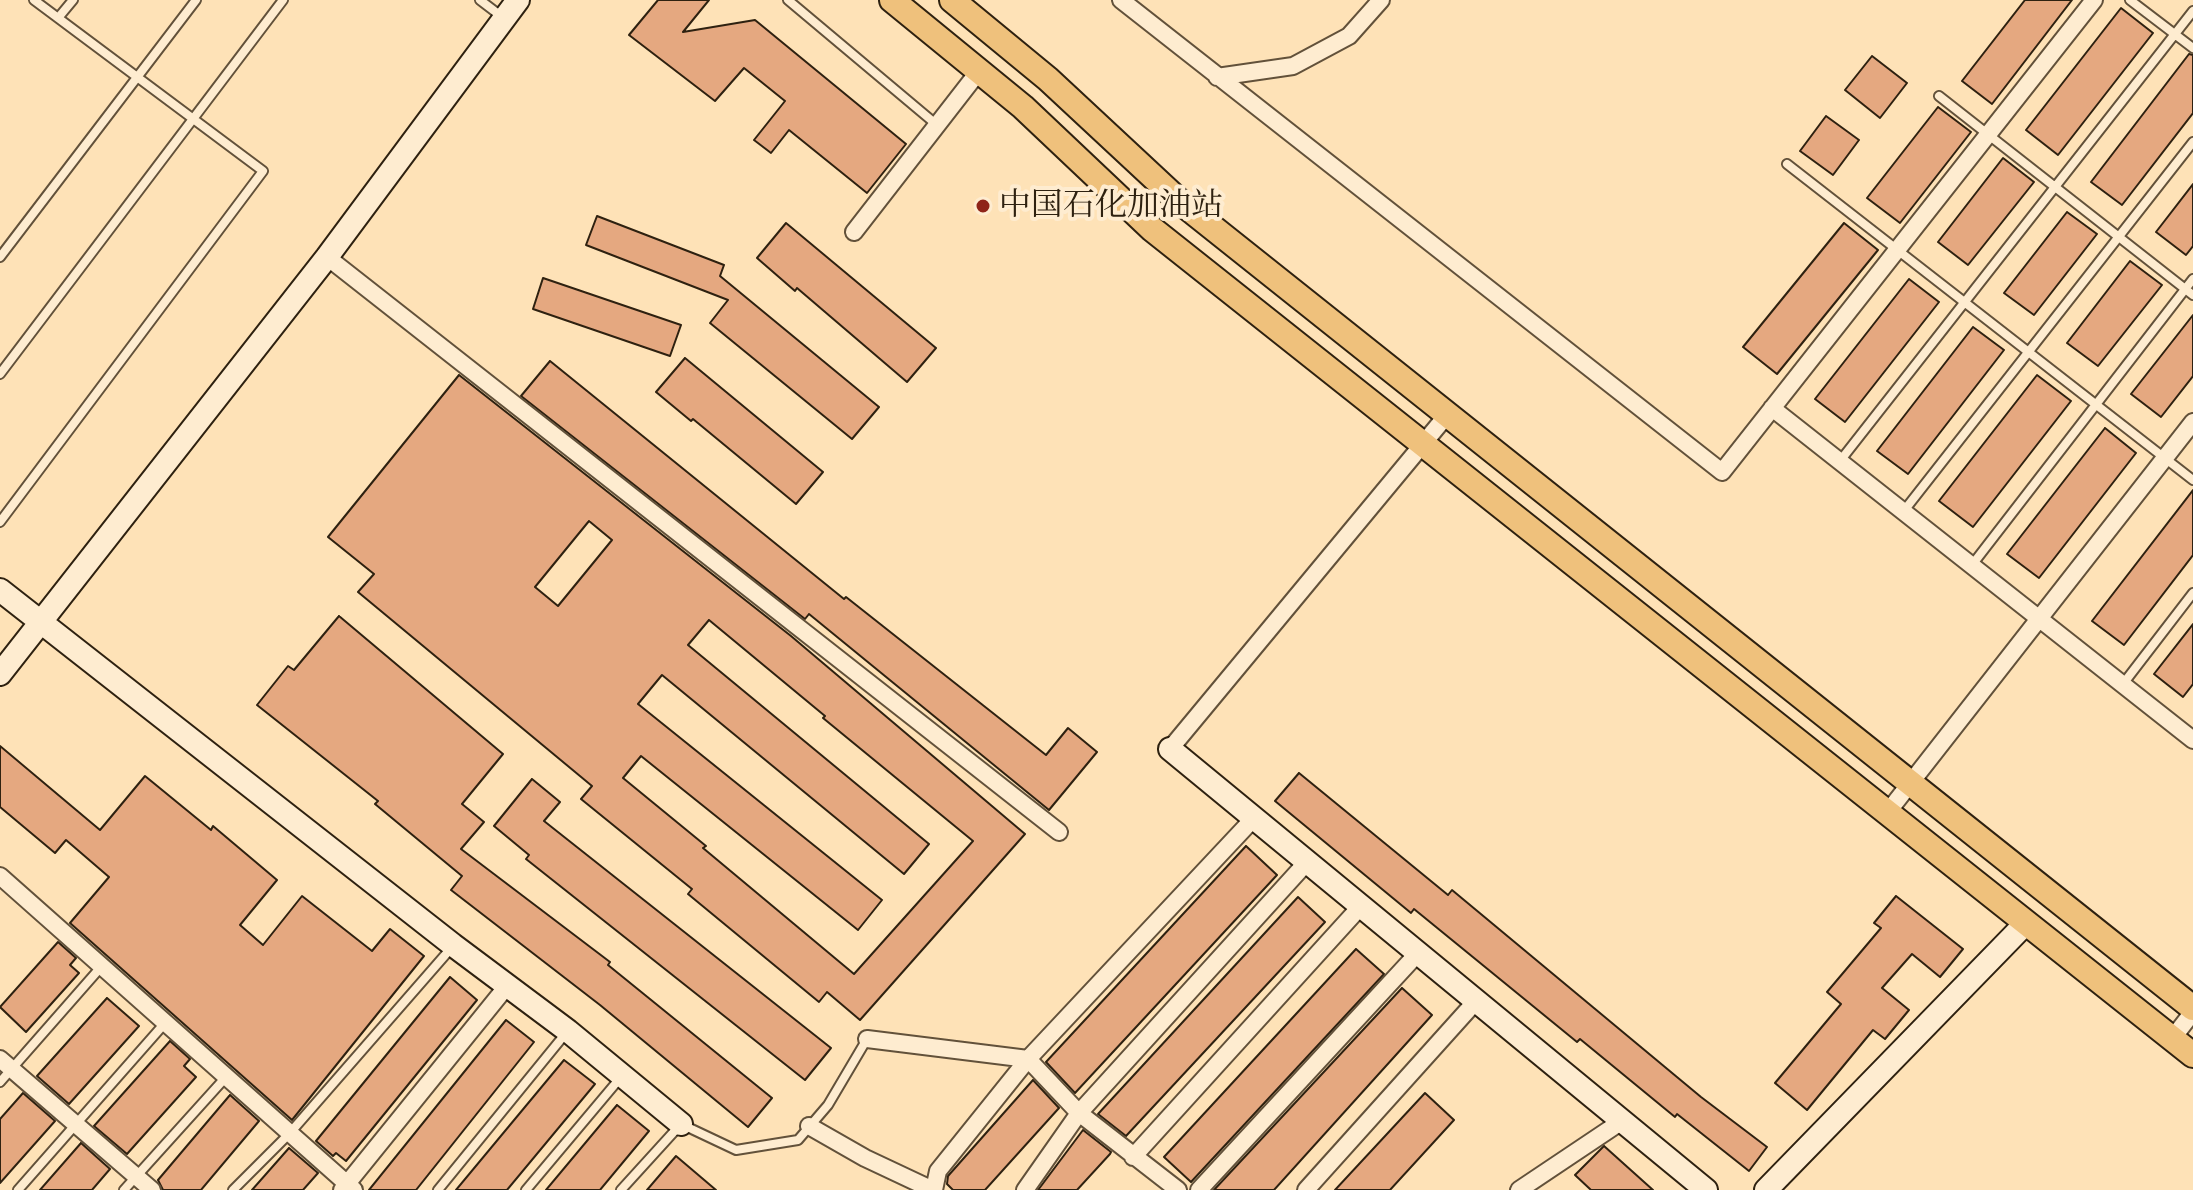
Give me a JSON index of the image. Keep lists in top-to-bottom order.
{
  "places": ["中国石化加油站"]
}
